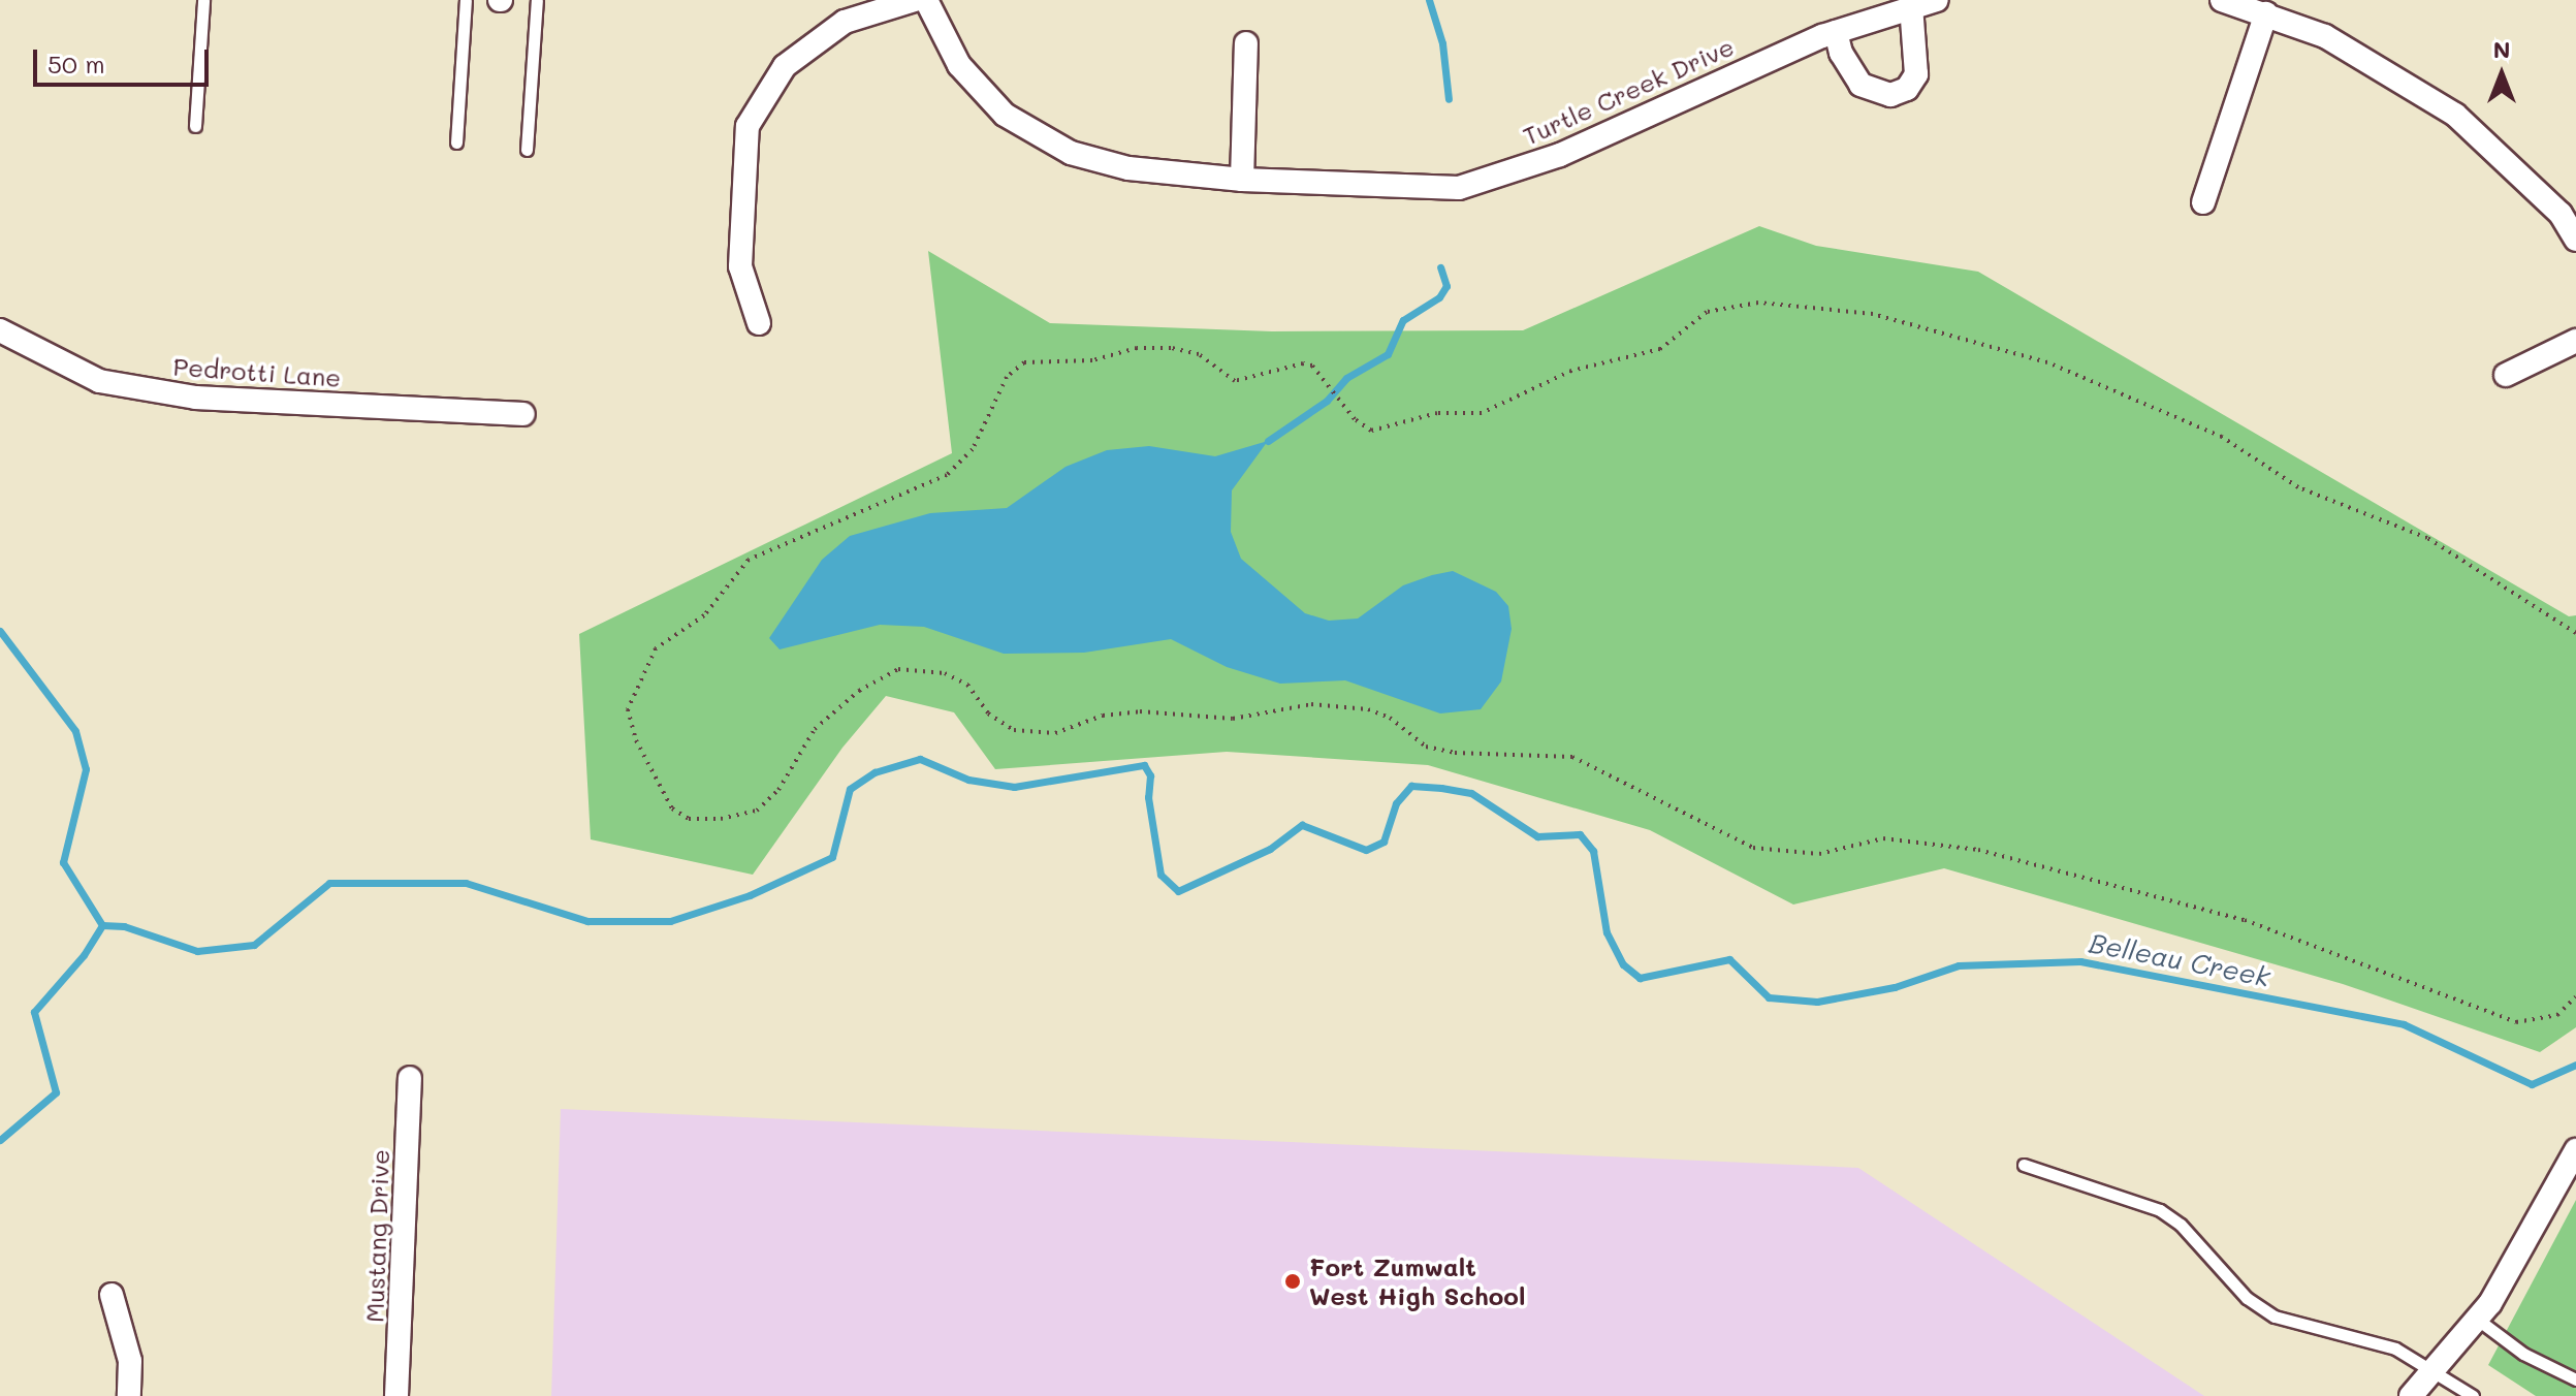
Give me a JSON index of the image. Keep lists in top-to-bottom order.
{
  "streets": {
    "street": ["Turtle Creek Drive", "Pedrotti Lane", "Mustang Drive"]
  },
  "water": ["Belleau Creek"],
  "places": ["Fort Zumwalt West High School"],
  "scale_bar": "50 m",
  "north": "top"
}
